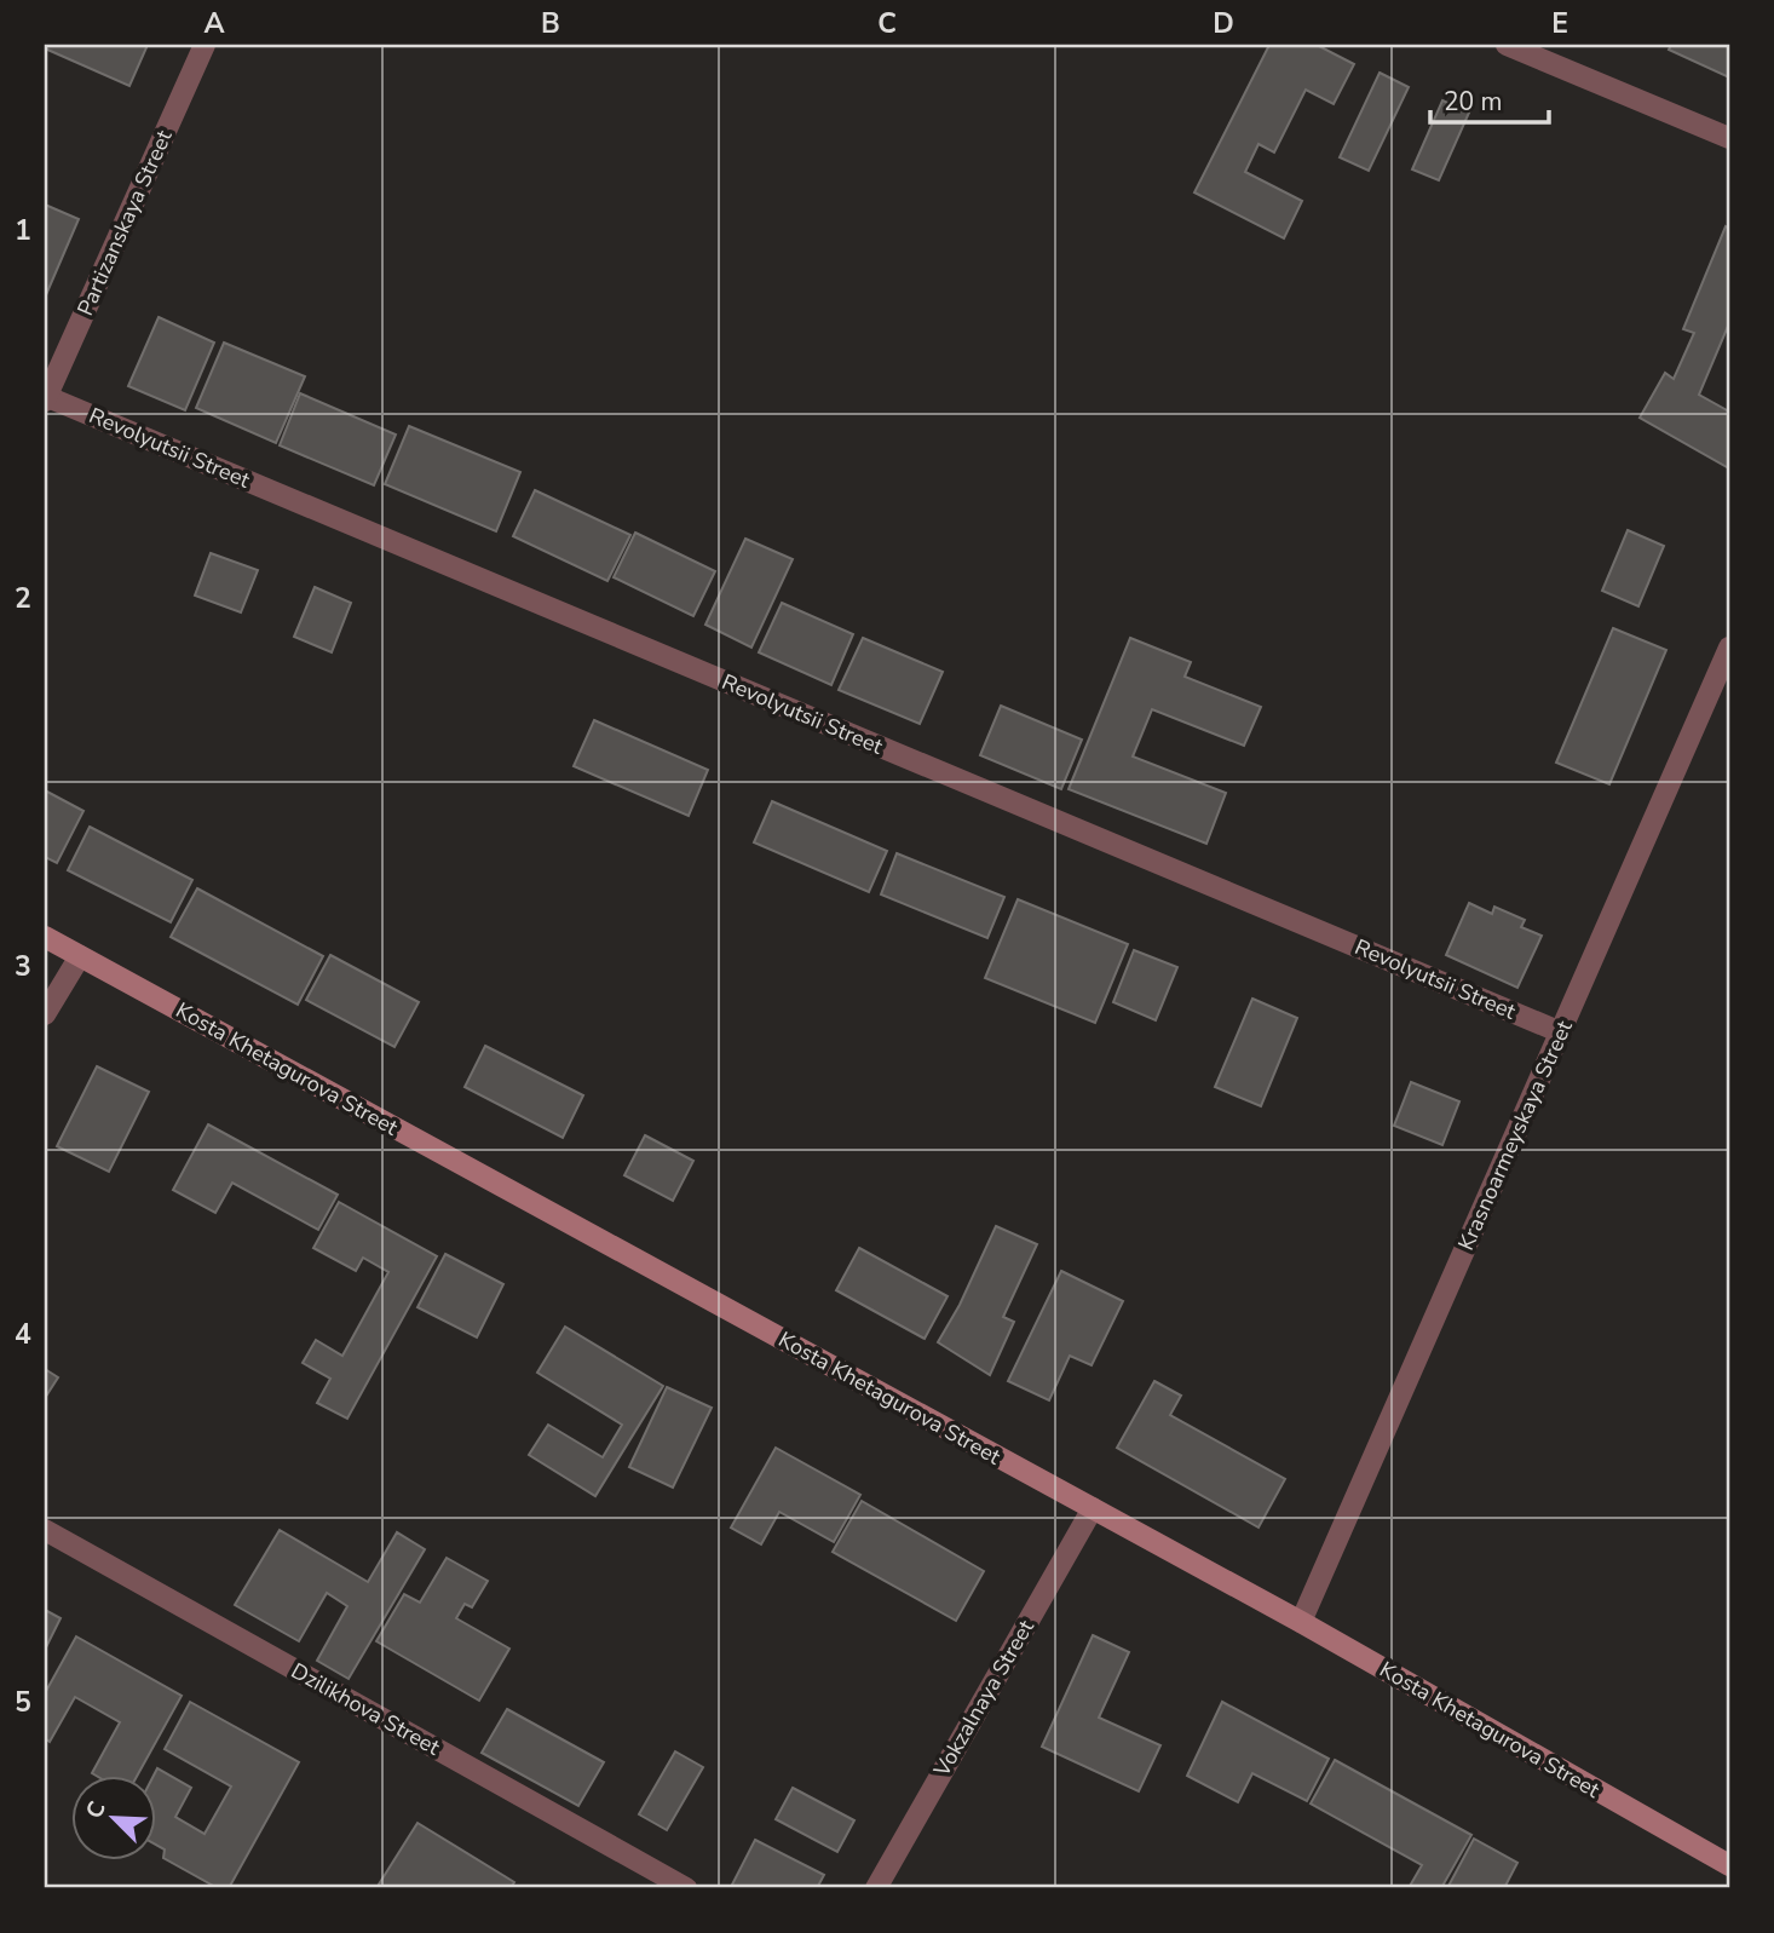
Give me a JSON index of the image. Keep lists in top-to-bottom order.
{
  "streets": {
    "main road": ["Kosta Khetagurova Street"],
    "street": [
      "Partizanskaya Street",
      "Revolyutsii Street",
      "Krasnoarmeyskaya Street",
      "Vokzalnaya Street",
      "Dzilikhova Street"
    ]
  },
  "crossings": [
    ["Partizanskaya Street", "Revolyutsii Street"],
    ["Revolyutsii Street", "Krasnoarmeyskaya Street"],
    ["Kosta Khetagurova Street", "Krasnoarmeyskaya Street"],
    ["Kosta Khetagurova Street", "Vokzalnaya Street"]
  ],
  "scale_bar": "20 m",
  "north": "top left",
  "grid": {
    "columns": [
      "A",
      "B",
      "C",
      "D",
      "E"
    ],
    "rows": [
      "1",
      "2",
      "3",
      "4",
      "5"
    ]
  }
}
